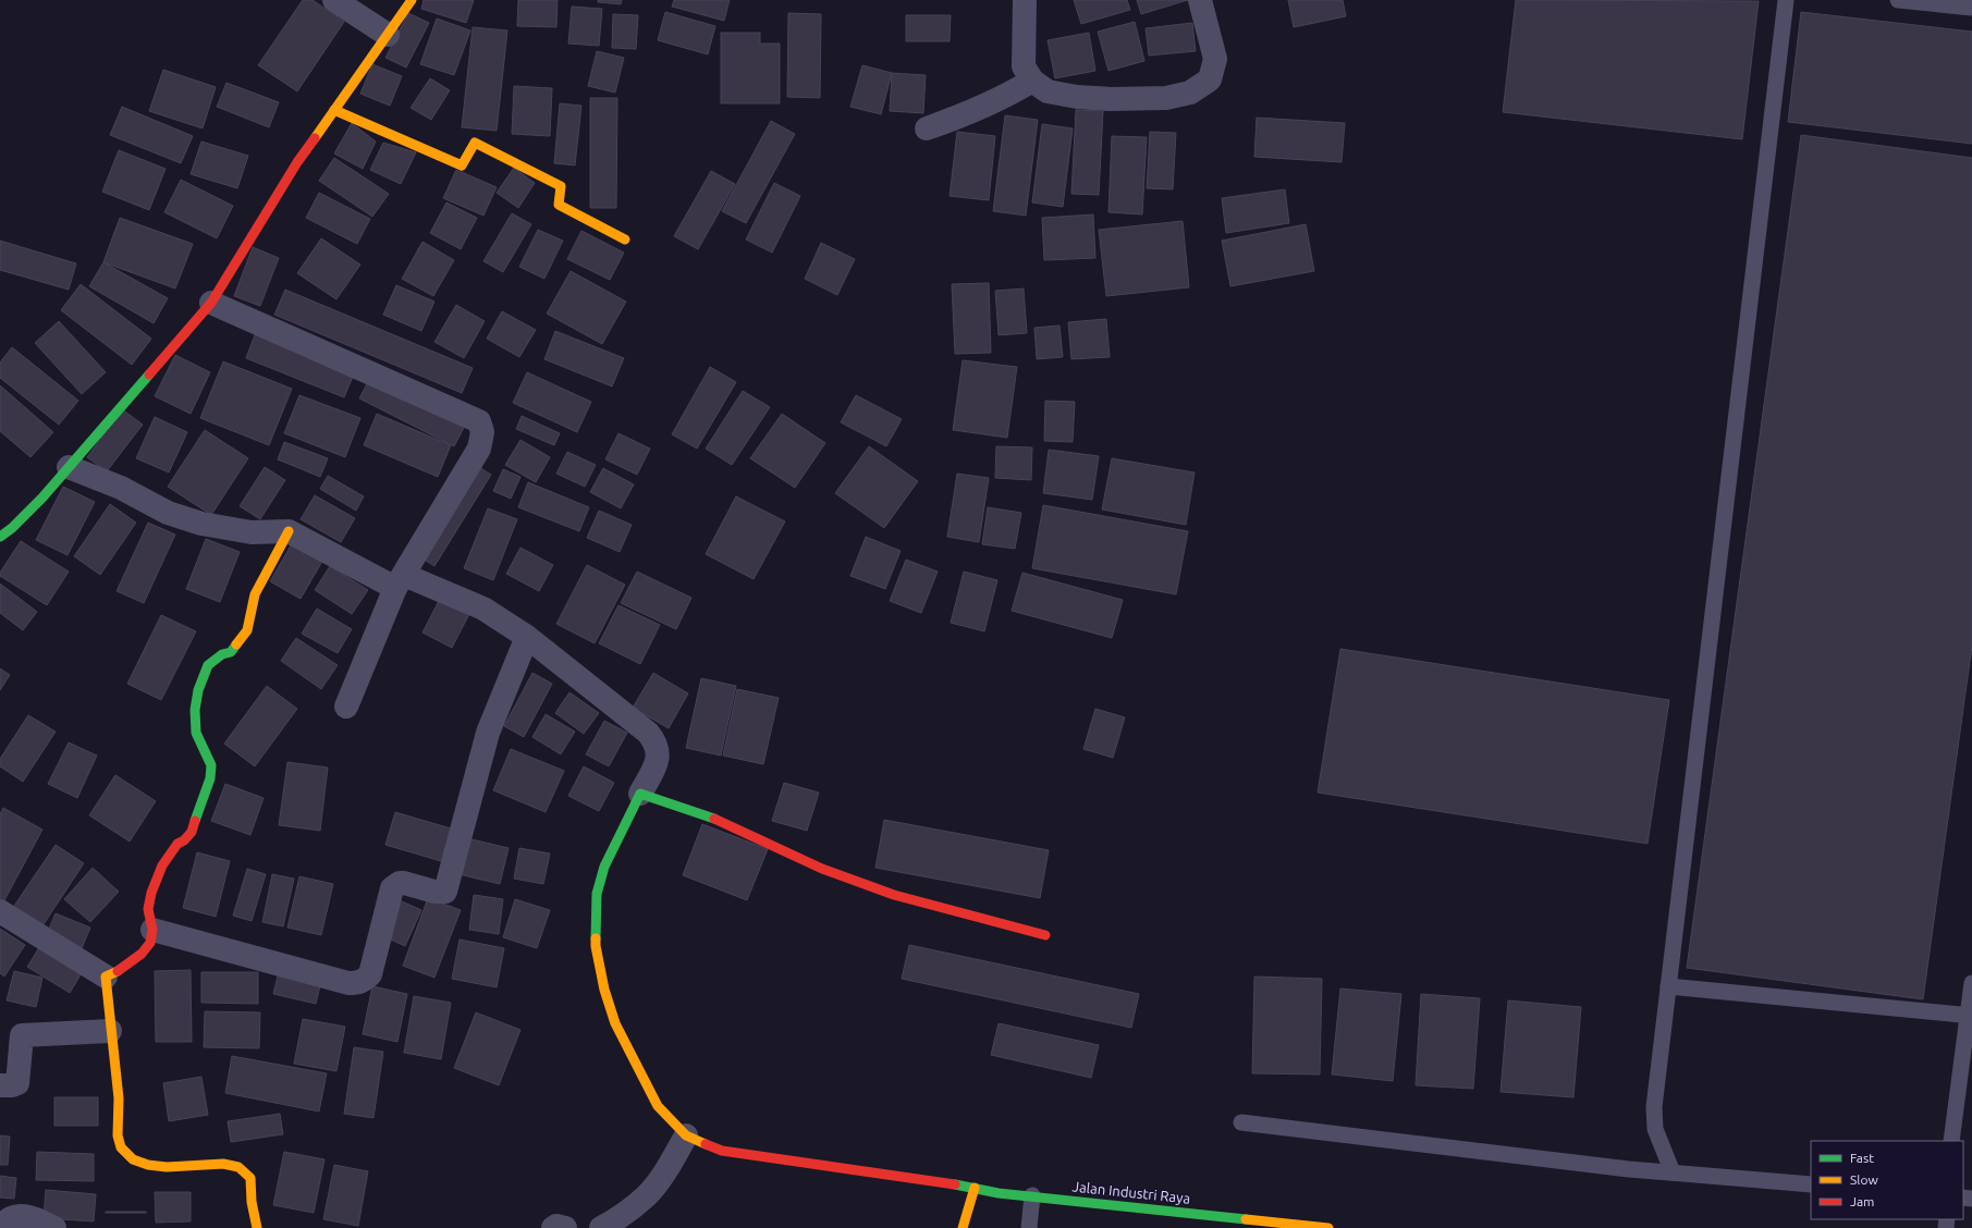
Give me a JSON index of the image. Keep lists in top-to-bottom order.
{
  "streets": {
    "street": ["Jalan Industri Raya"]
  },
  "legend": ["Fast", "Slow", "Jam"]
}
